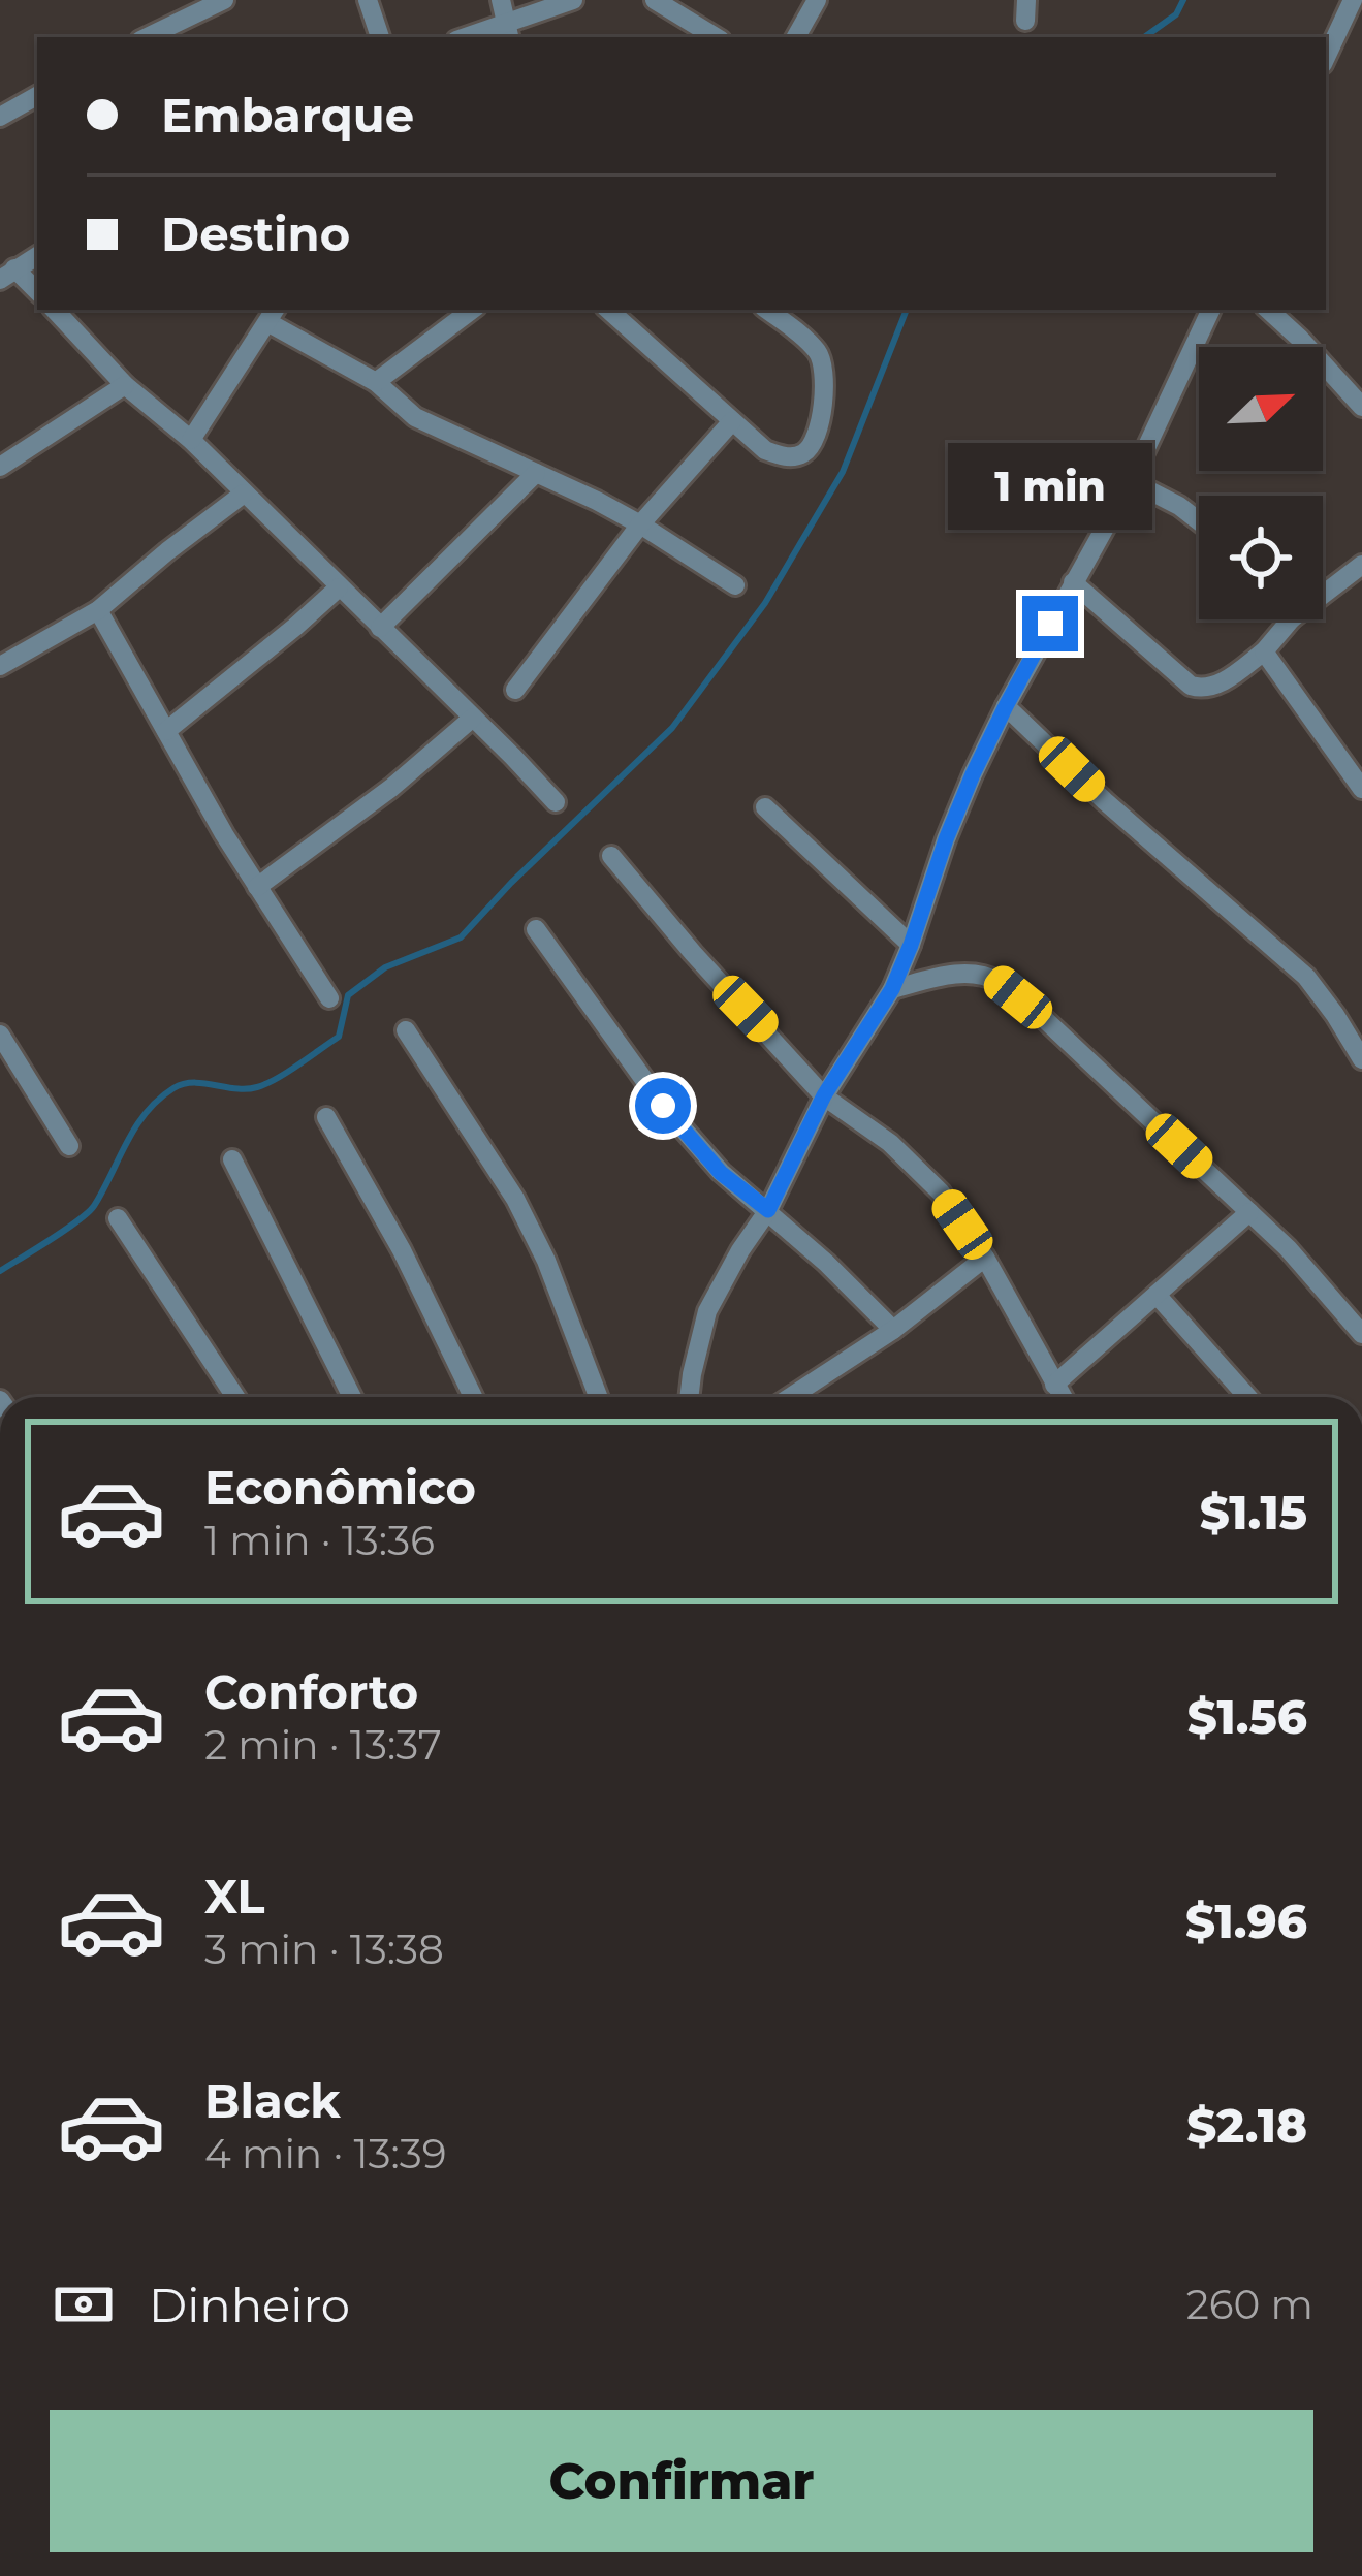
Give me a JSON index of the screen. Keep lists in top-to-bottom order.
{
  "north": "top right",
  "page": {
    "banner": ["Embarque", "Destino"],
    "bubble": "1 min",
    "list": [
      {
        "name": "Econômico",
        "note": "1 min · 13:36",
        "value": "$1.15"
      },
      {
        "name": "Conforto",
        "note": "2 min · 13:37",
        "value": "$1.56"
      },
      {
        "name": "XL",
        "note": "3 min · 13:38",
        "value": "$1.96"
      },
      {
        "name": "Black",
        "note": "4 min · 13:39",
        "value": "$2.18"
      }
    ],
    "pay": ["Dinheiro", "260 m"],
    "buttons": "Confirmar"
  }
}
